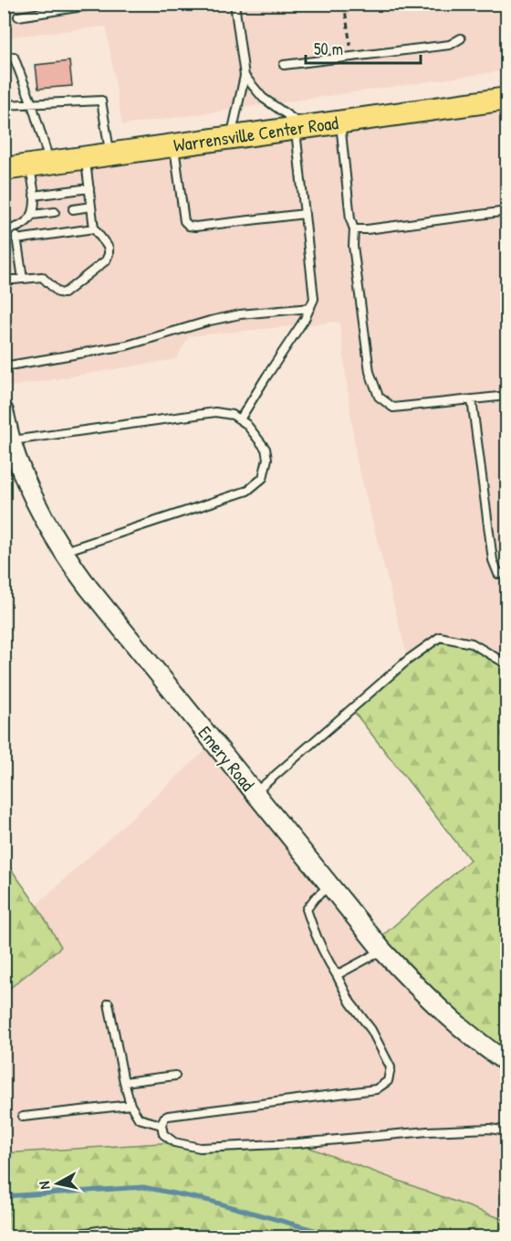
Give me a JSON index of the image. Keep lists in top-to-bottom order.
{
  "streets": {
    "main road": ["Warrensville Center Road"],
    "street": ["Emery Road"]
  },
  "scale_bar": "50 m",
  "north": "left"
}
